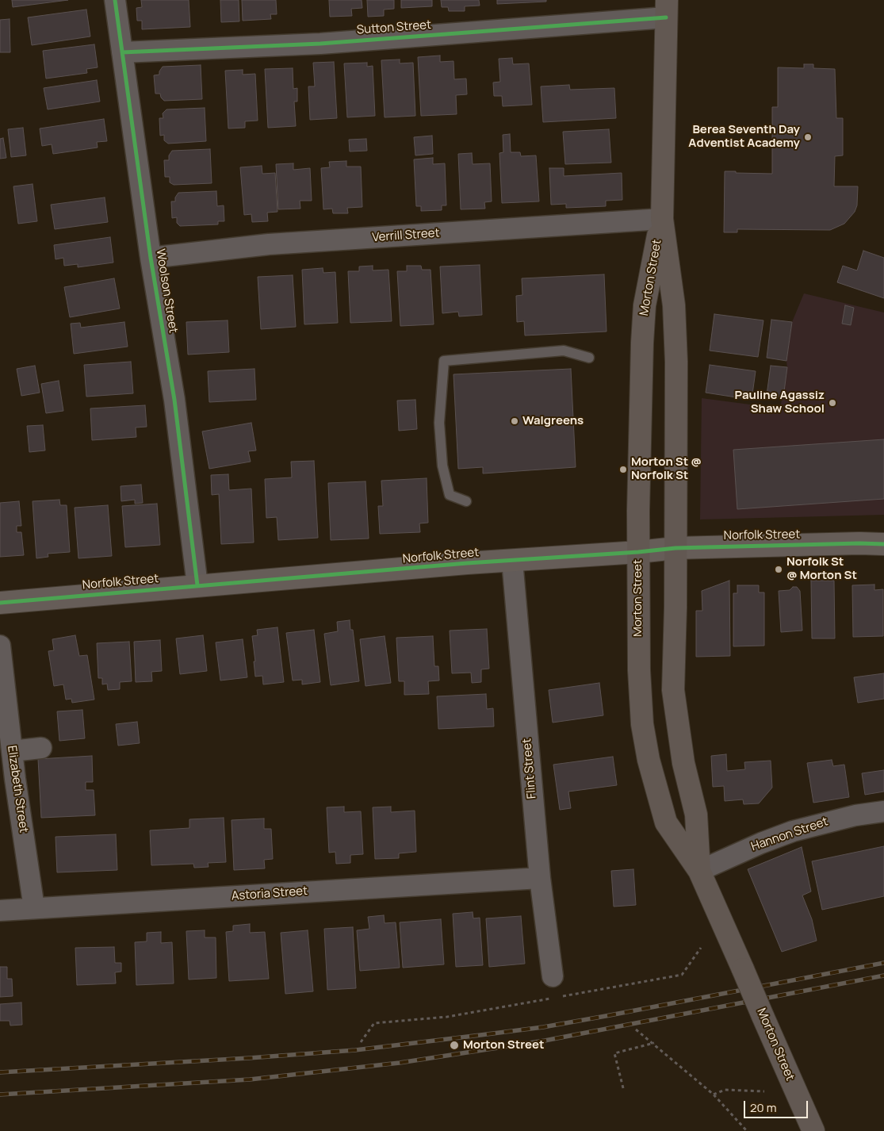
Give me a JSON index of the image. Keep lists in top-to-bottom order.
{
  "streets": {
    "highway": ["Morton Street"],
    "main road": ["Norfolk Street"],
    "street": [
      "Sutton Street",
      "Verrill Street",
      "Woolson Street",
      "Flint Street",
      "Elizabeth Street",
      "Hannon Street",
      "Astoria Street"
    ]
  },
  "crossings": [
    ["Sutton Street", "Morton Street"],
    ["Sutton Street", "Woolson Street"],
    ["Verrill Street", "Morton Street"],
    ["Verrill Street", "Woolson Street"],
    ["Morton Street", "Norfolk Street"],
    ["Morton Street", "Hannon Street"],
    ["Woolson Street", "Norfolk Street"],
    ["Norfolk Street", "Flint Street"],
    ["Flint Street", "Astoria Street"],
    ["Elizabeth Street", "Astoria Street"]
  ],
  "places": [
    "Berea Seventh Day Adventist Academy",
    "Pauline Agassiz Shaw School",
    "Walgreens",
    "Morton St @ Norfolk St",
    "Norfolk St @ Morton St",
    "Morton Street"
  ],
  "scale_bar": "20 m"
}
